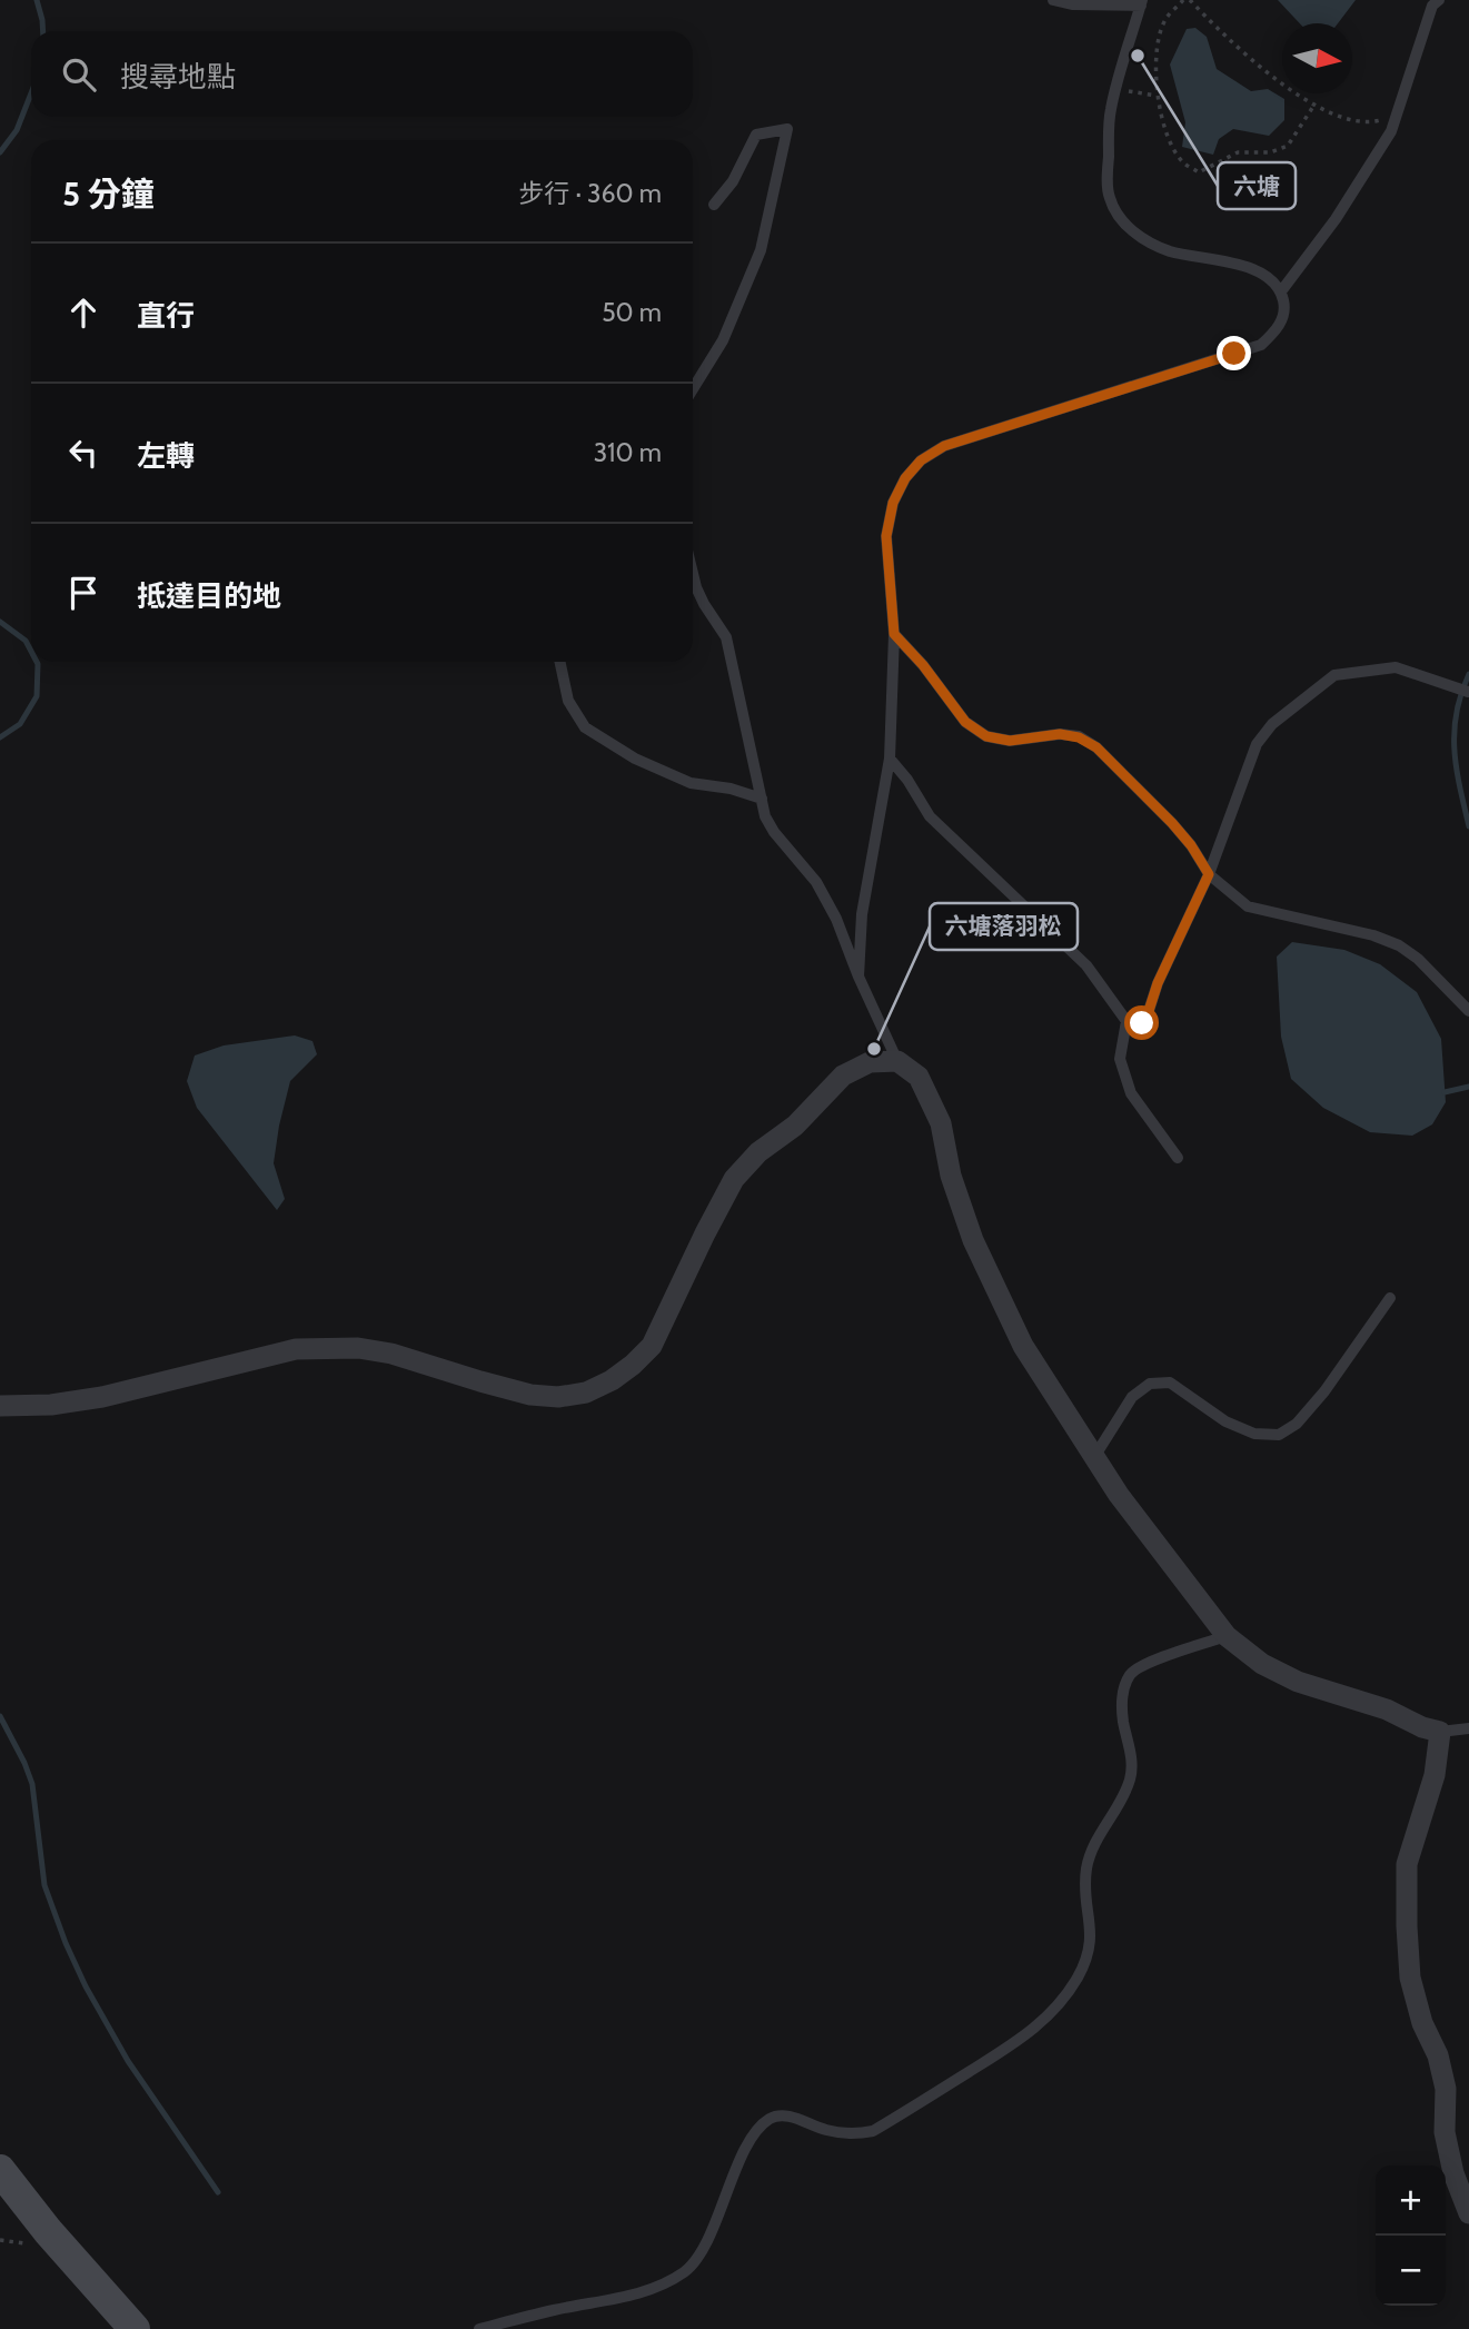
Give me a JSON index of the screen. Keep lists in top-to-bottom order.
{
  "places": ["六塘", "六塘落羽松"],
  "north": "right",
  "page": {
    "search": "搜尋地點",
    "heading": ["5 分鐘", "步行 · 360 m"],
    "list": [
      ["直行", "50 m"],
      ["左轉", "310 m"],
      "抵達目的地"
    ],
    "map_buttons": ["+", "−"]
  }
}
